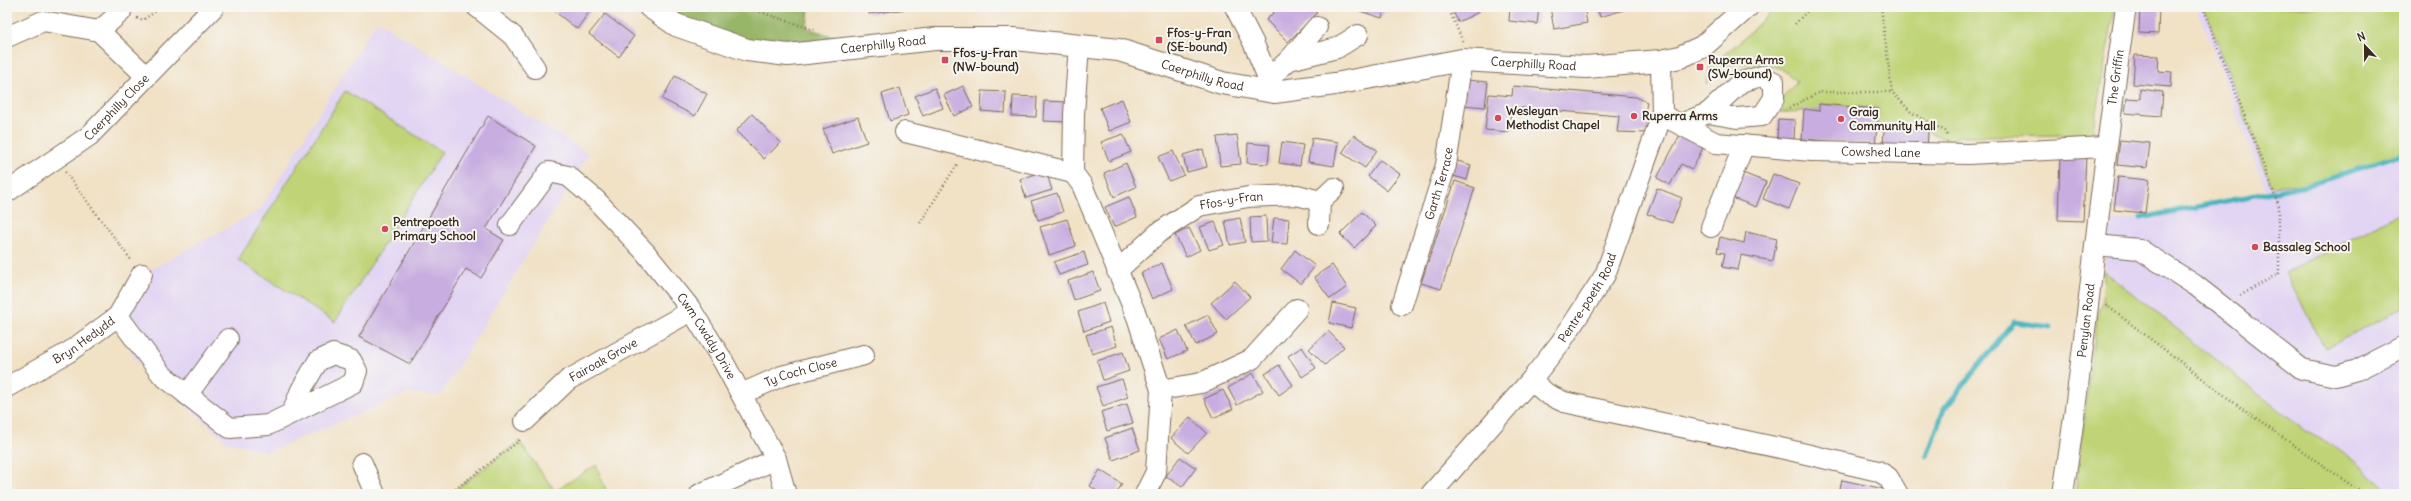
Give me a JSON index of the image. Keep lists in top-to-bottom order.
{
  "streets": {
    "main road": ["Caerphilly Road"],
    "street": [
      "The Griffin",
      "Caerphilly Close",
      "Cowshed Lane",
      "Garth Terrace",
      "Ffos-y-Fran",
      "Pentre-poeth Road",
      "Penylan Road",
      "Cwm Cwddy Drive",
      "Bryn Hedydd",
      "Fairoak Grove",
      "Ty Coch Close"
    ]
  },
  "crossings": [
    ["Caerphilly Road", "Garth Terrace"],
    ["Caerphilly Road", "Pentre-poeth Road"],
    ["The Griffin", "Cowshed Lane"],
    ["The Griffin", "Penylan Road"],
    ["Cowshed Lane", "Pentre-poeth Road"],
    ["Cowshed Lane", "Penylan Road"],
    ["Cwm Cwddy Drive", "Fairoak Grove"],
    ["Cwm Cwddy Drive", "Ty Coch Close"]
  ],
  "places": {
    "transit": ["Ffos-y-Fran (SE-bound)", "Ffos-y-Fran (NW-bound)", "Ruperra Arms (SW-bound)"],
    "other": [
      "Ruperra Arms",
      "Wesleyan Methodist Chapel",
      "Graig Community Hall",
      "Pentrepoeth Primary School",
      "Bassaleg School"
    ]
  },
  "north": "top"
}
